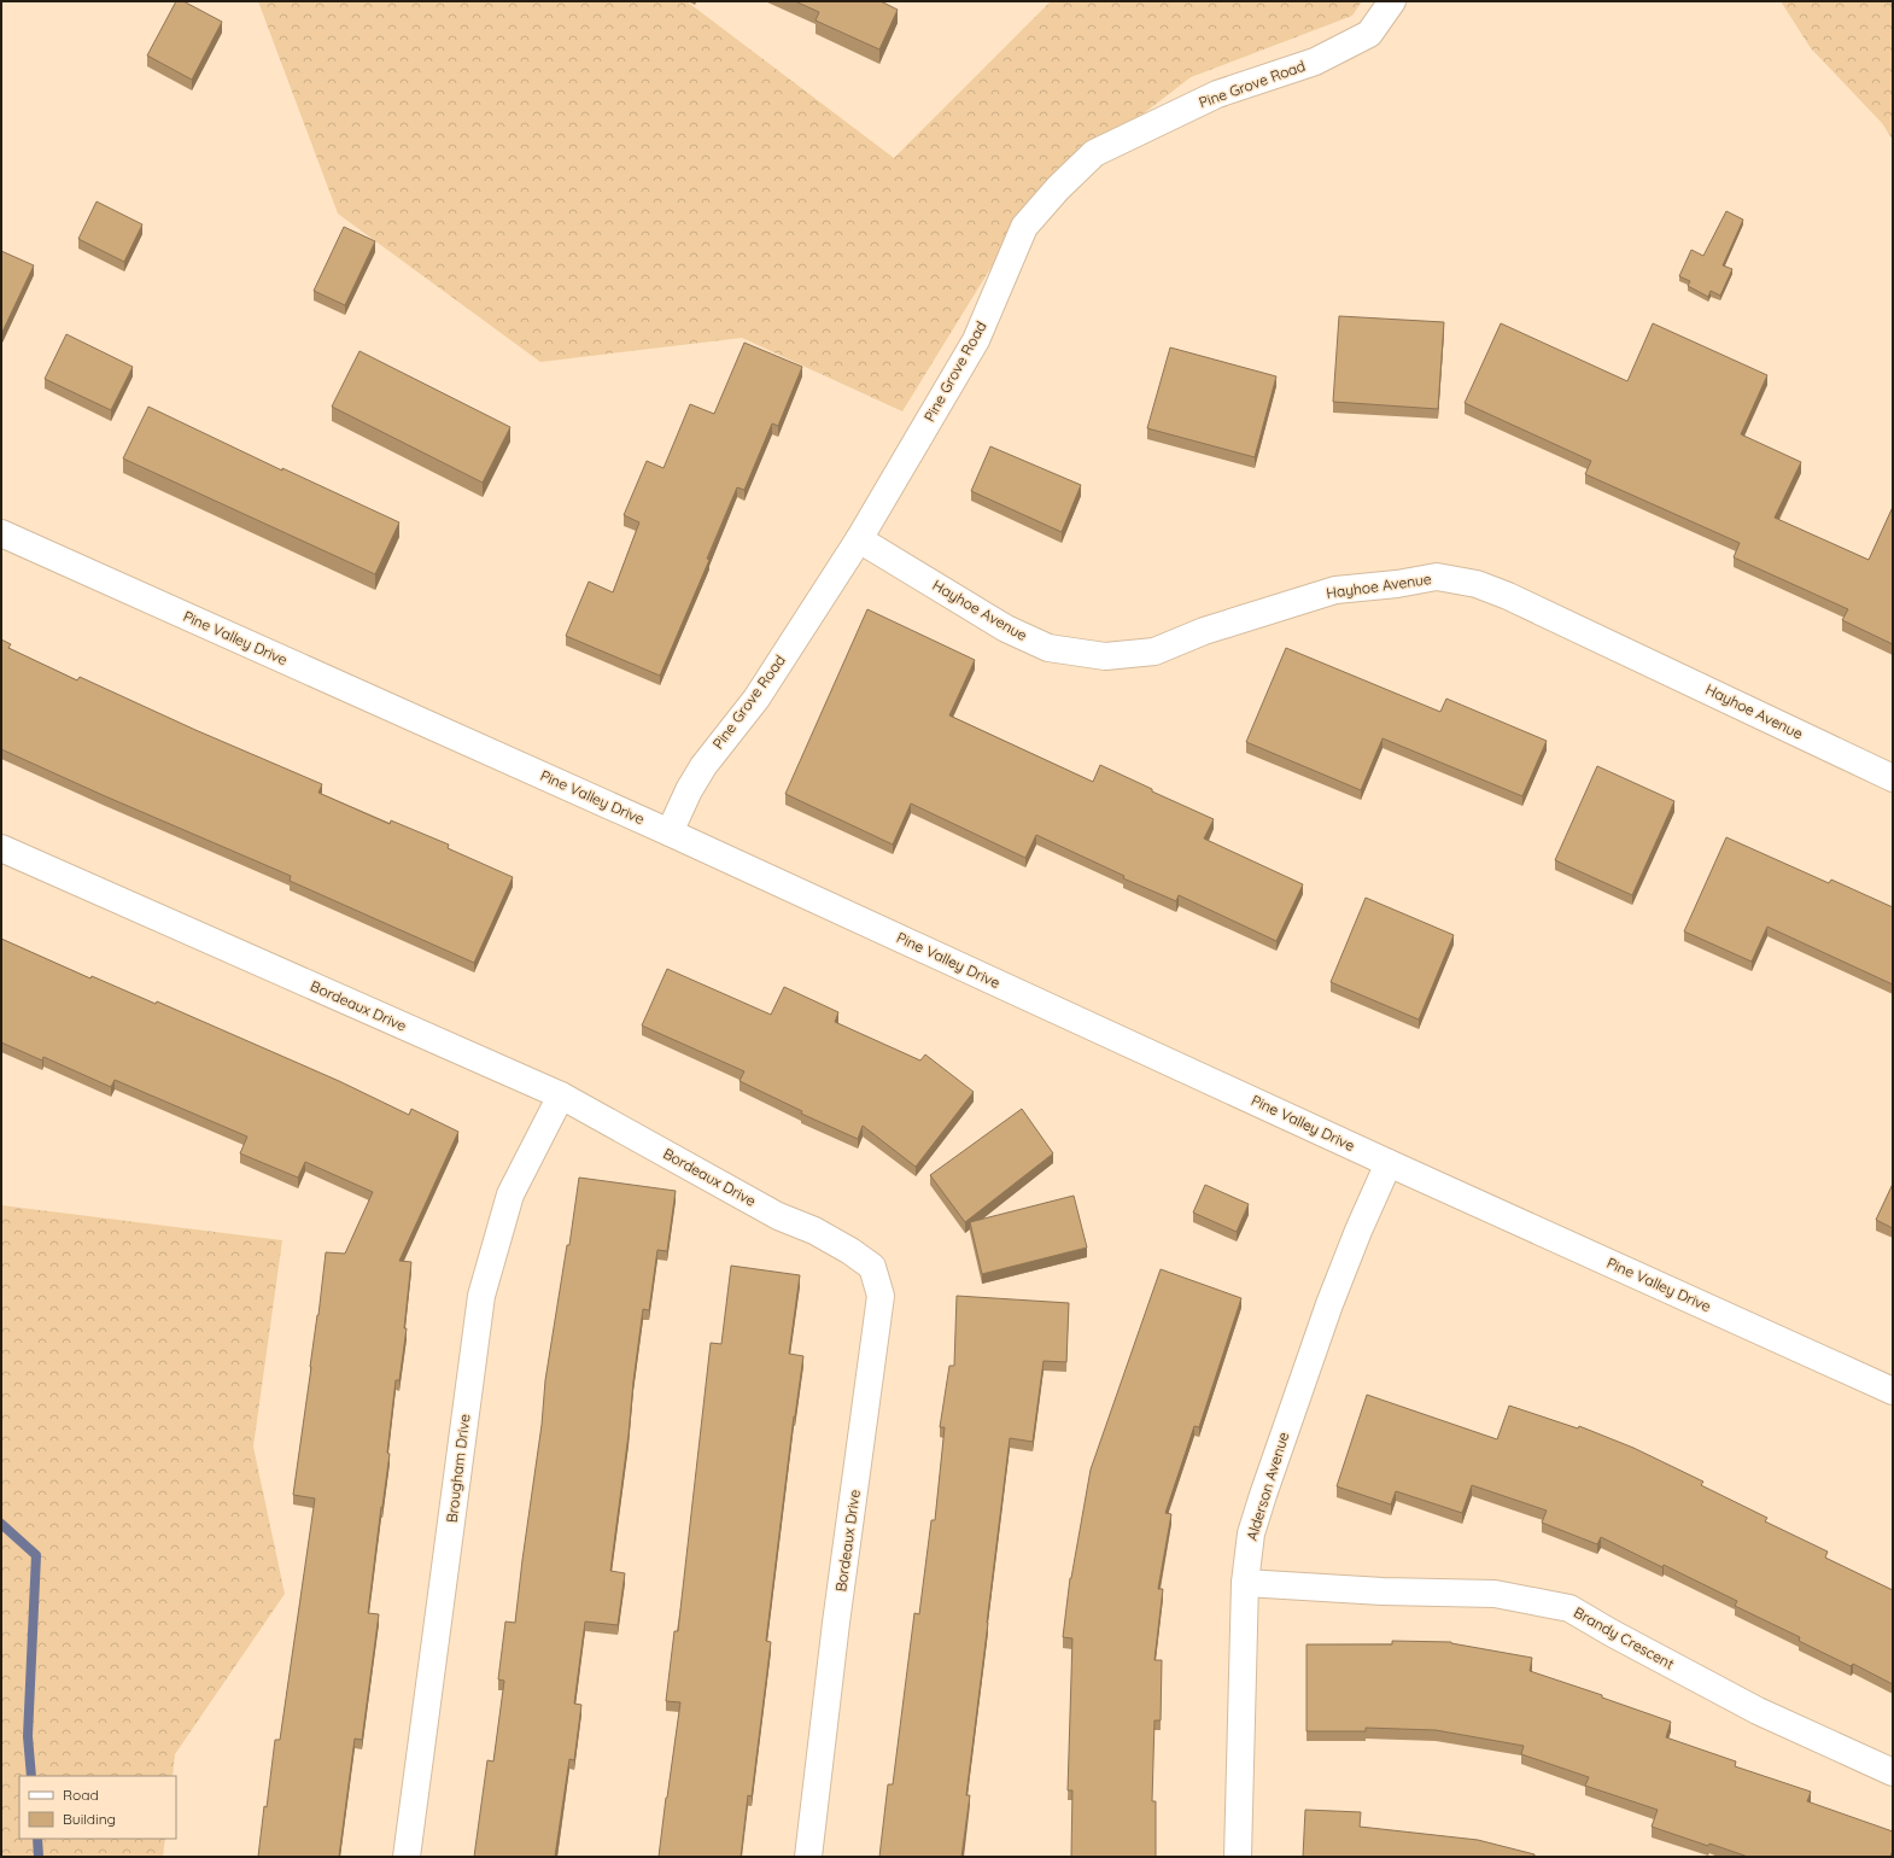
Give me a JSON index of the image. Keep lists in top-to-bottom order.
{
  "streets": {
    "street": [
      "Pine Grove Road",
      "Hayhoe Avenue",
      "Pine Valley Drive",
      "Bordeaux Drive",
      "Brougham Drive",
      "Alderson Avenue",
      "Brandy Crescent"
    ]
  },
  "crossings": [
    ["Pine Grove Road", "Hayhoe Avenue"],
    ["Pine Grove Road", "Pine Valley Drive"],
    ["Pine Valley Drive", "Alderson Avenue"],
    ["Bordeaux Drive", "Brougham Drive"],
    ["Alderson Avenue", "Brandy Crescent"]
  ],
  "legend": ["Road", "Building"]
}
